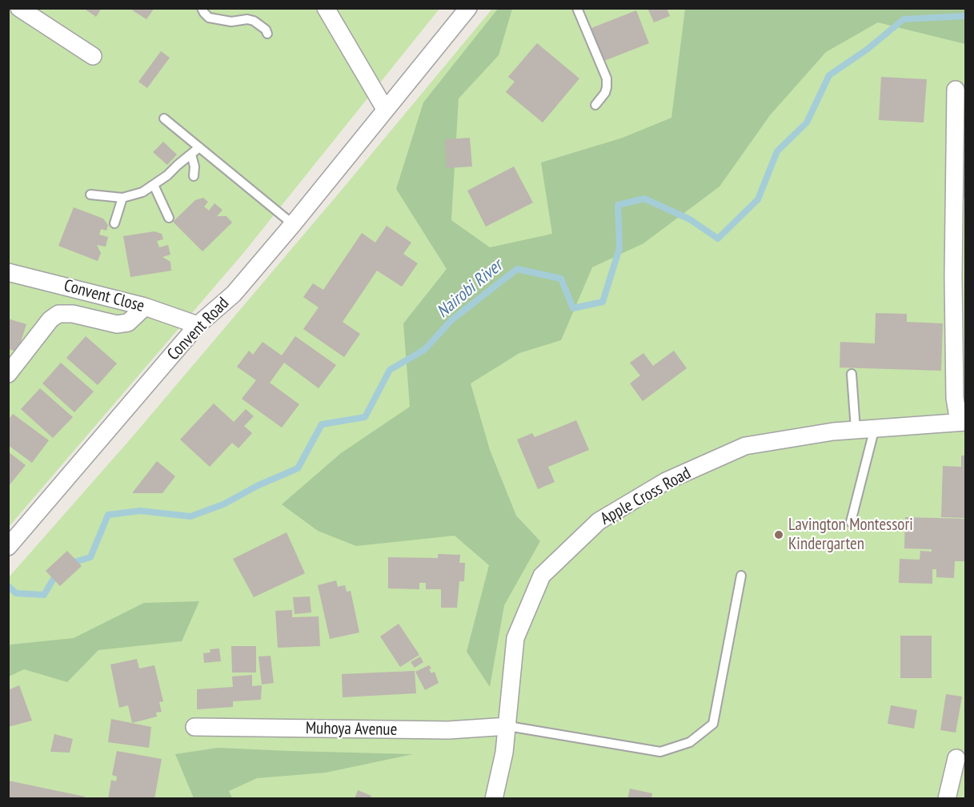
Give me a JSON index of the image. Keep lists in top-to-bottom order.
{
  "streets": {
    "street": [
      "Convent Close",
      "Convent Road",
      "Apple Cross Road",
      "Muhoya Avenue"
    ]
  },
  "crossings": [
    ["Convent Close", "Convent Road"],
    ["Apple Cross Road", "Muhoya Avenue"]
  ],
  "water": ["Nairobi River"],
  "places": ["Lavington Montessori Kindergarten"]
}
